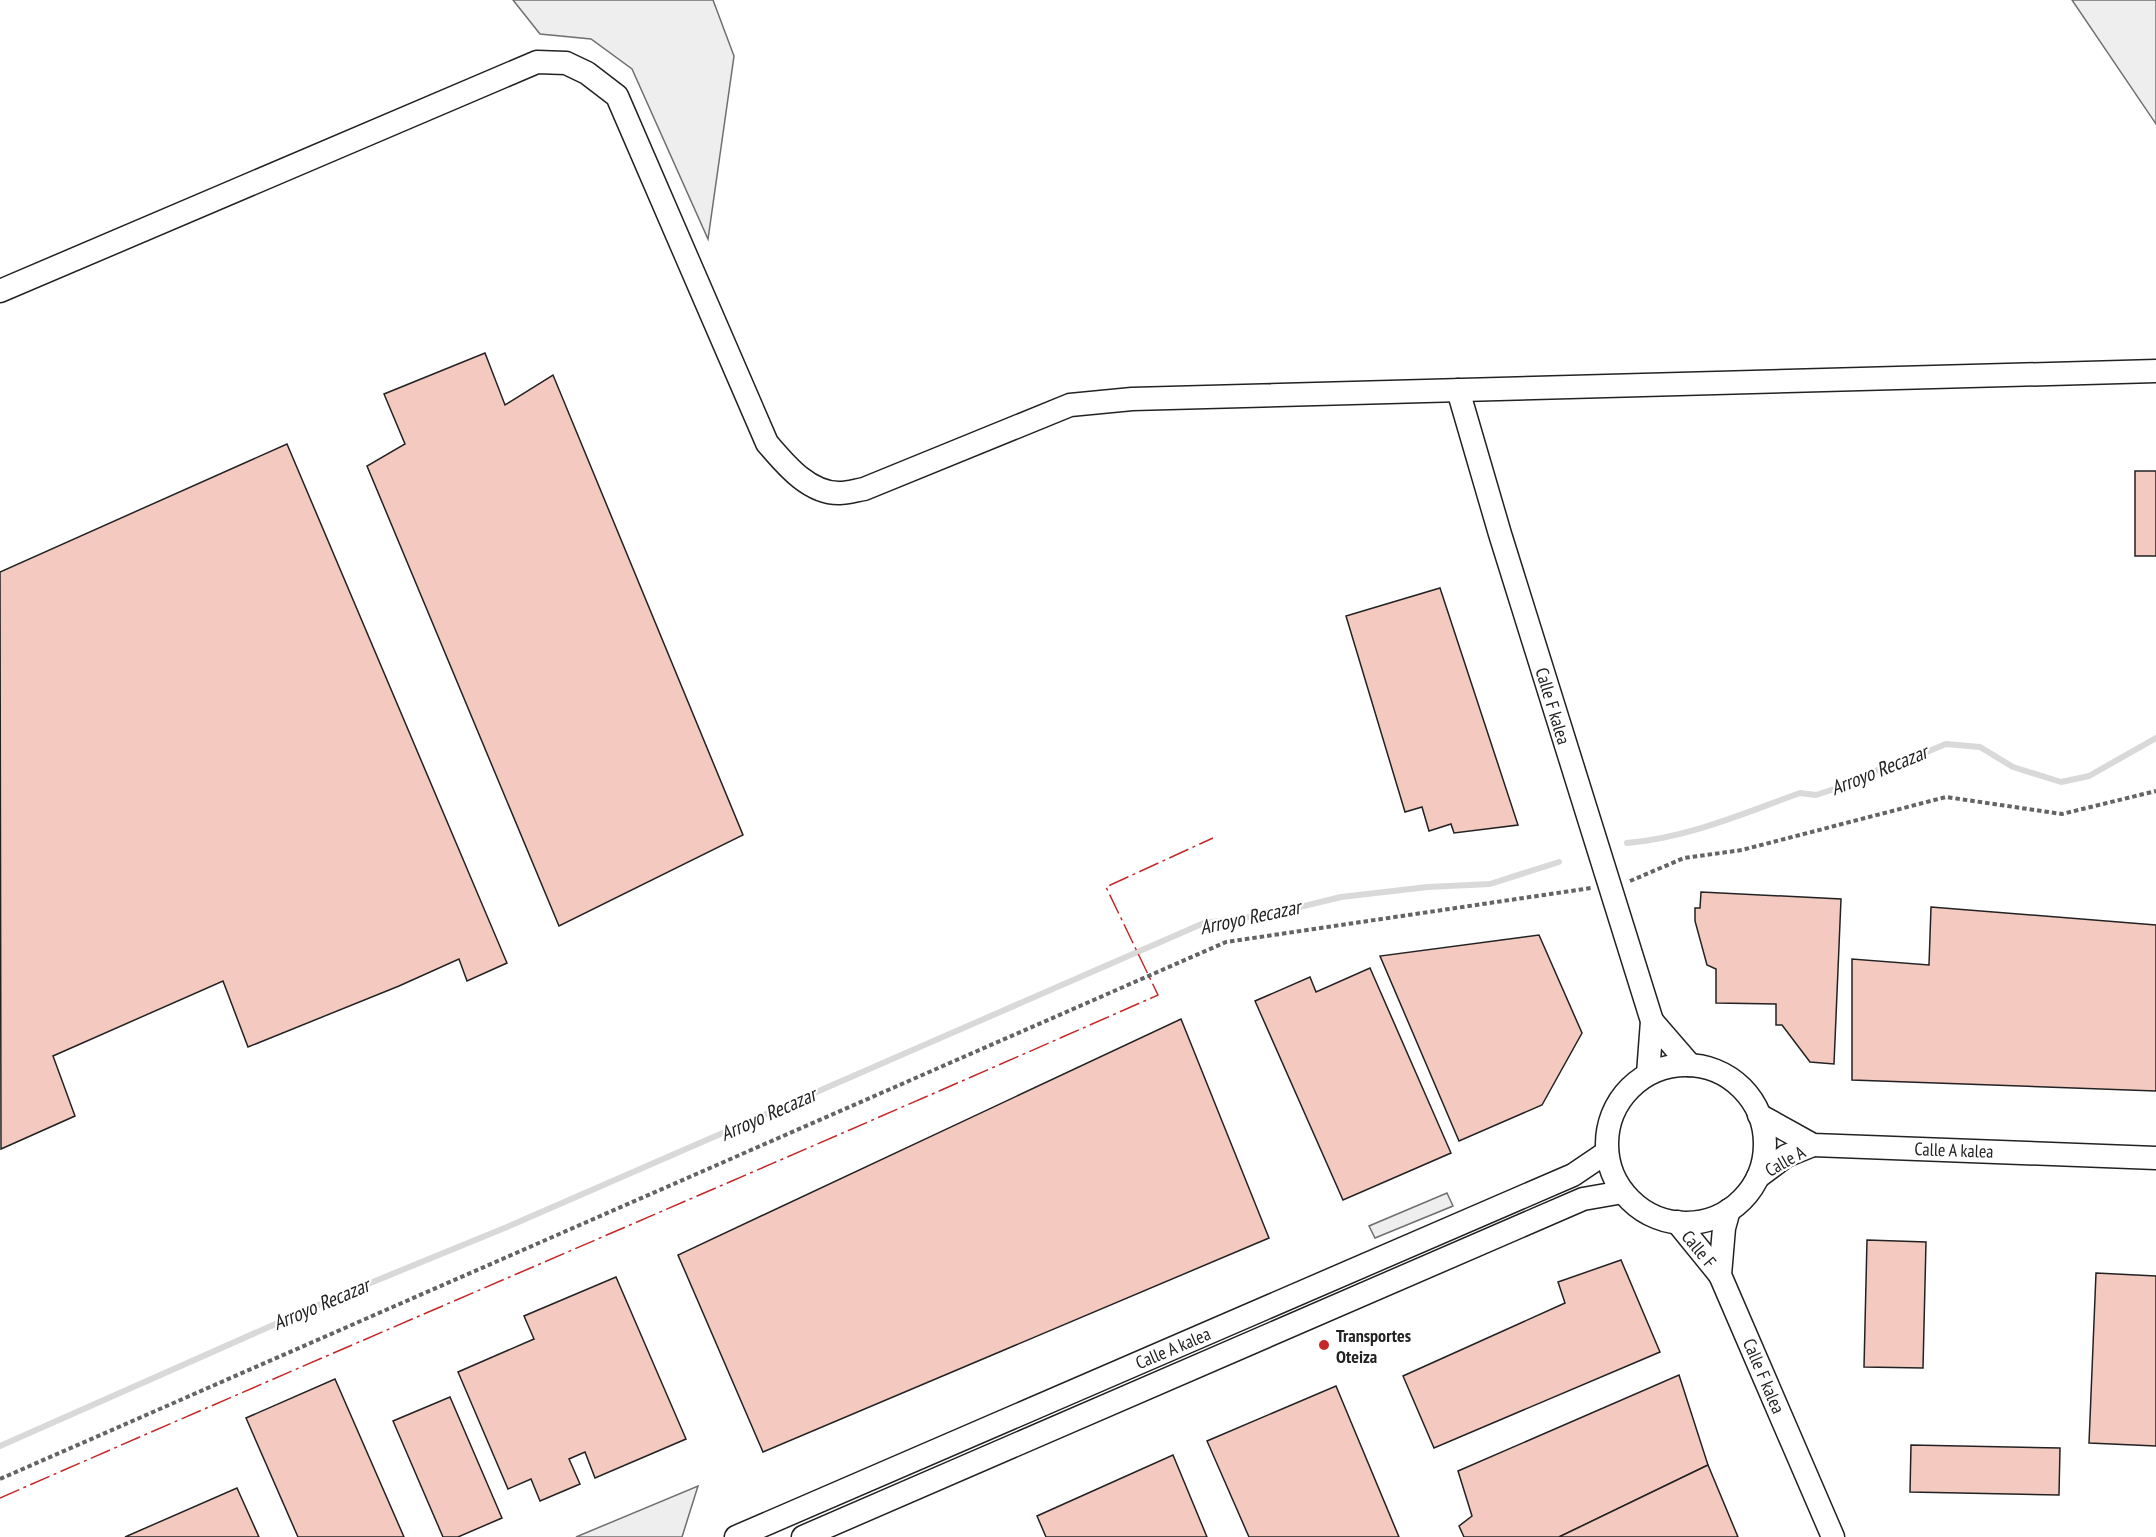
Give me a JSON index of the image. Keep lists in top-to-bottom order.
{
  "streets": {
    "street": [
      "Calle F kalea",
      "Calle A kalea",
      "Calle A",
      "Calle F"
    ]
  },
  "crossings": [
    ["Calle F kalea", "Calle A kalea"],
    ["Calle F kalea", "Calle A"],
    ["Calle F kalea", "Calle F"],
    ["Calle A kalea", "Calle A"],
    ["Calle A kalea", "Calle F"],
    ["Calle A", "Calle F"]
  ],
  "water": ["Arroyo Recazar"],
  "places": ["Transportes Oteiza"]
}
